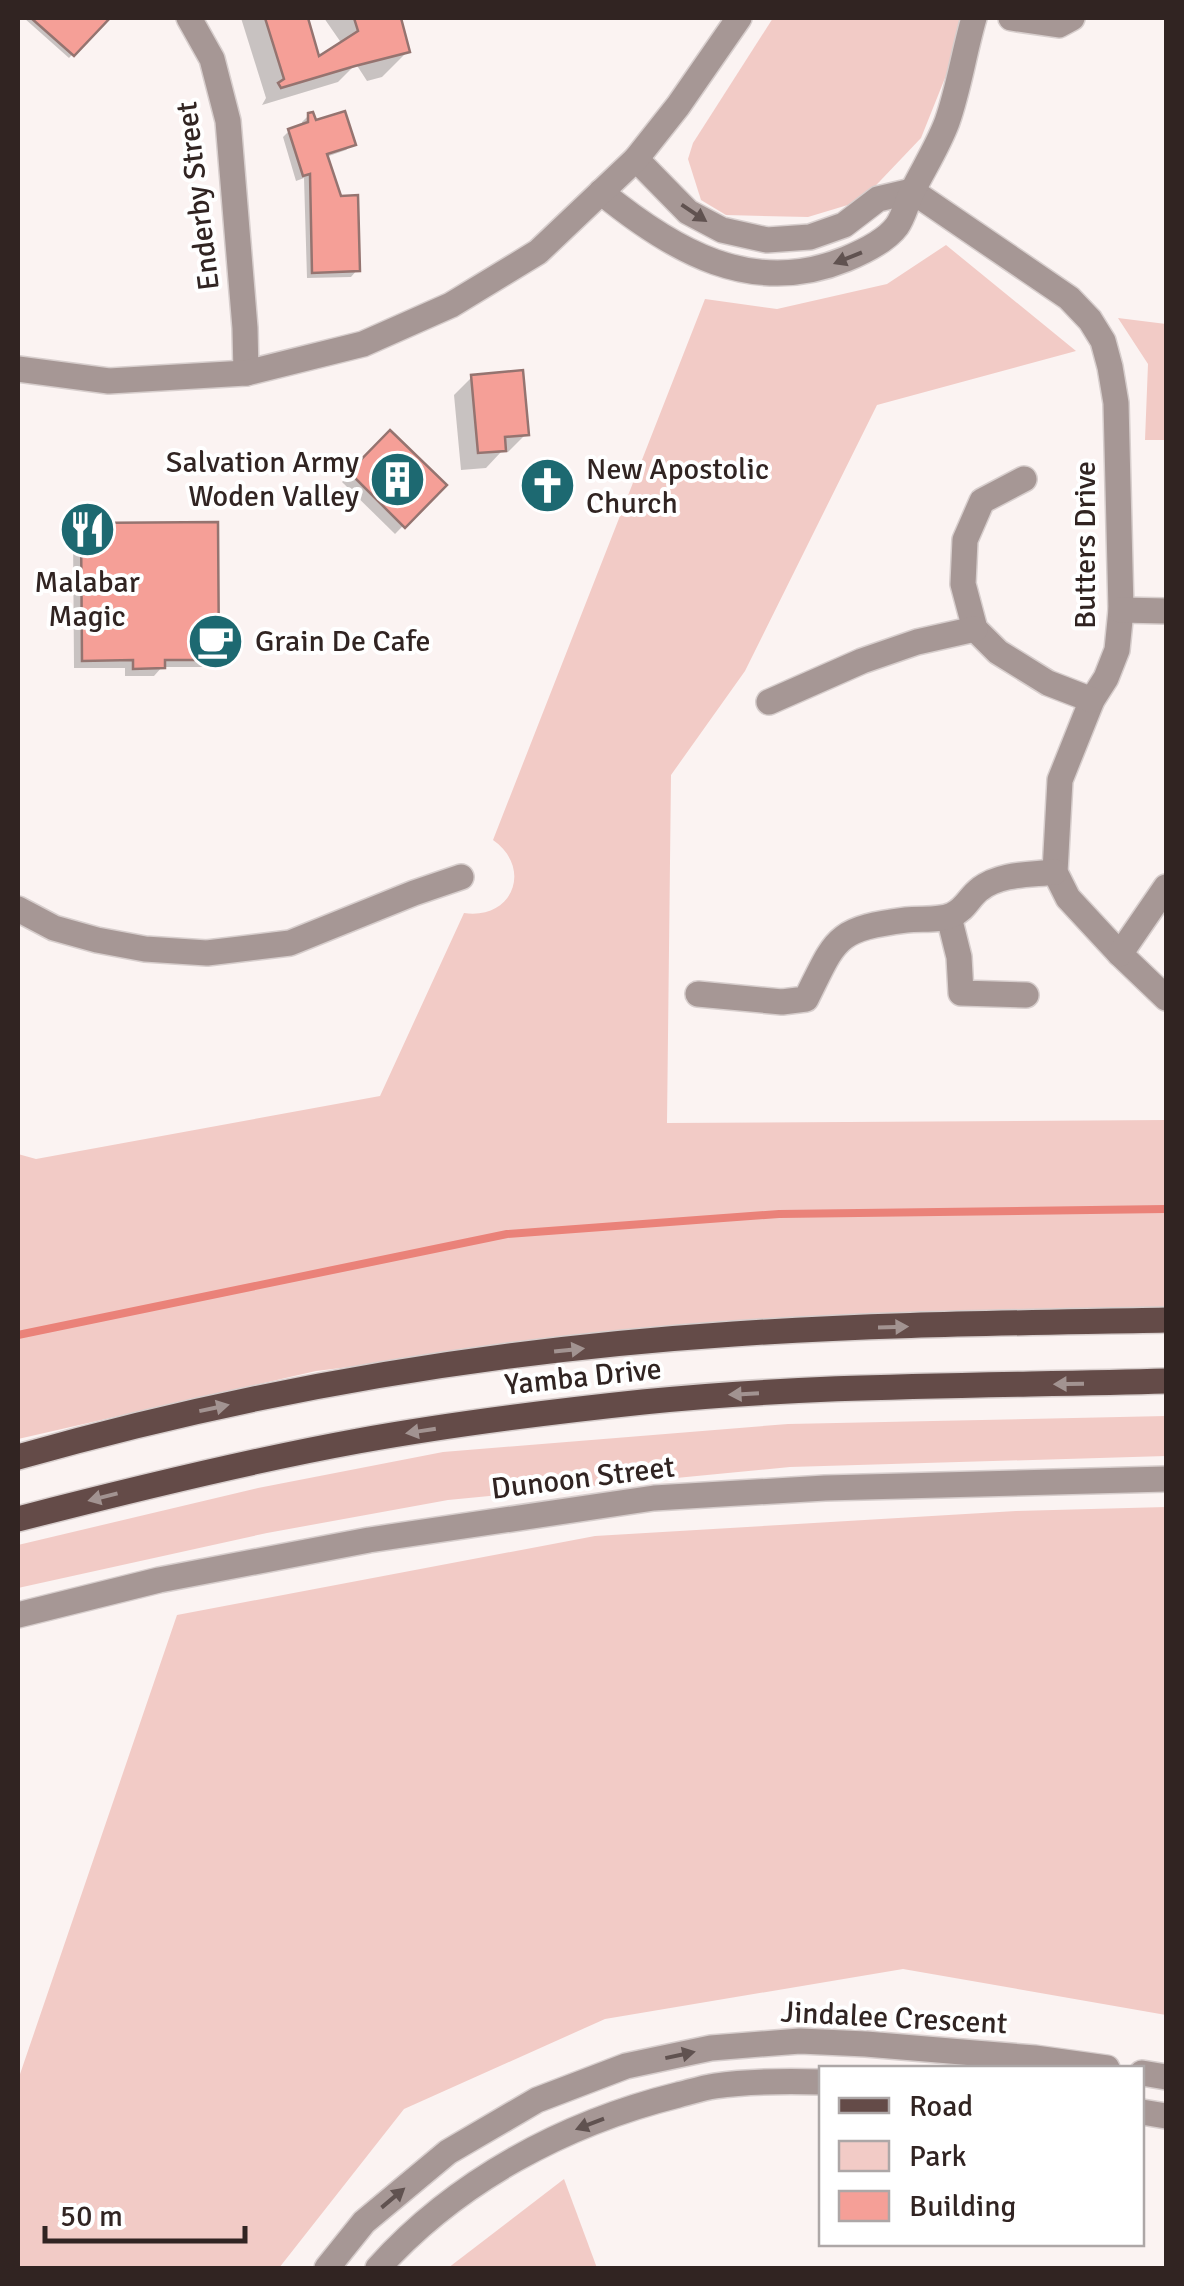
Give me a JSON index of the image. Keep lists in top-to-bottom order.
{
  "streets": {
    "main road": ["Yamba Drive"],
    "street": [
      "Enderby Street",
      "Butters Drive",
      "Dunoon Street",
      "Jindalee Crescent"
    ]
  },
  "places": {
    "building": ["Salvation Army Woden Valley"],
    "church": ["New Apostolic Church"],
    "restaurant": ["Malabar Magic"],
    "cafe": ["Grain De Cafe"]
  },
  "legend": ["Road", "Park", "Building"],
  "scale_bar": "50 m"
}
